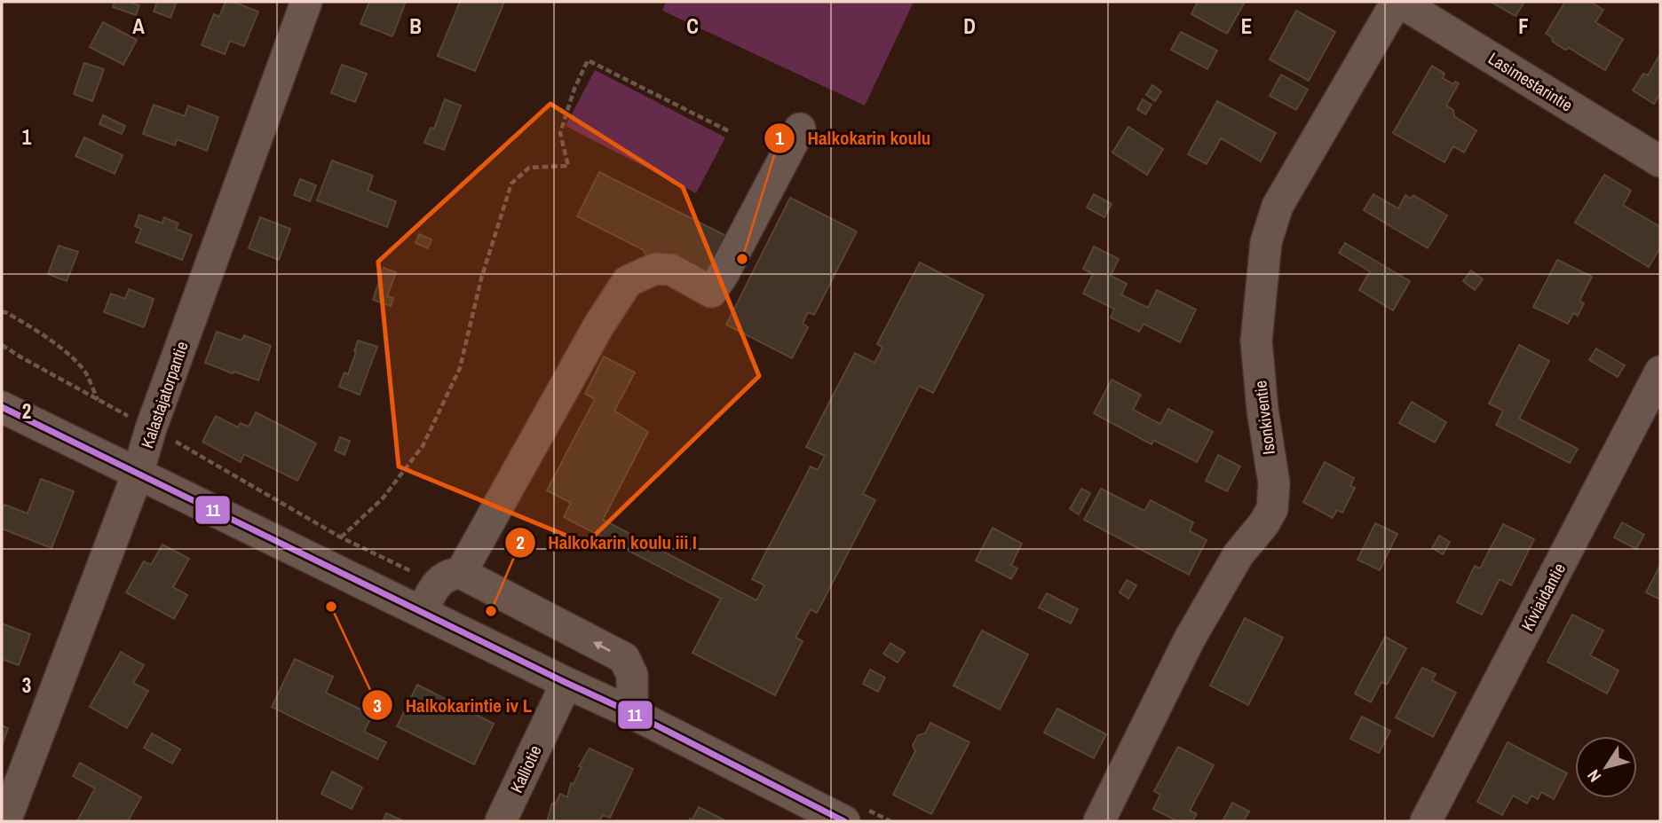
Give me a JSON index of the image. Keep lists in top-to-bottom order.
{
  "streets": {
    "street": [
      "Lasimestarintie",
      "Kalastajatorpantie",
      "Isonkiventie",
      "Kiviaidantie",
      "Kalliotie"
    ]
  },
  "crossings": [
    ["Lasimestarintie", "Isonkiventie"]
  ],
  "places": ["Halkokarin koulu", "Halkokarintie iv L", "Halkokarin koulu iii I"],
  "lines": ["transit line 11"],
  "north": "bottom left",
  "grid": {
    "columns": [
      "A",
      "B",
      "C",
      "D",
      "E",
      "F"
    ],
    "rows": ["1", "2", "3"]
  }
}
